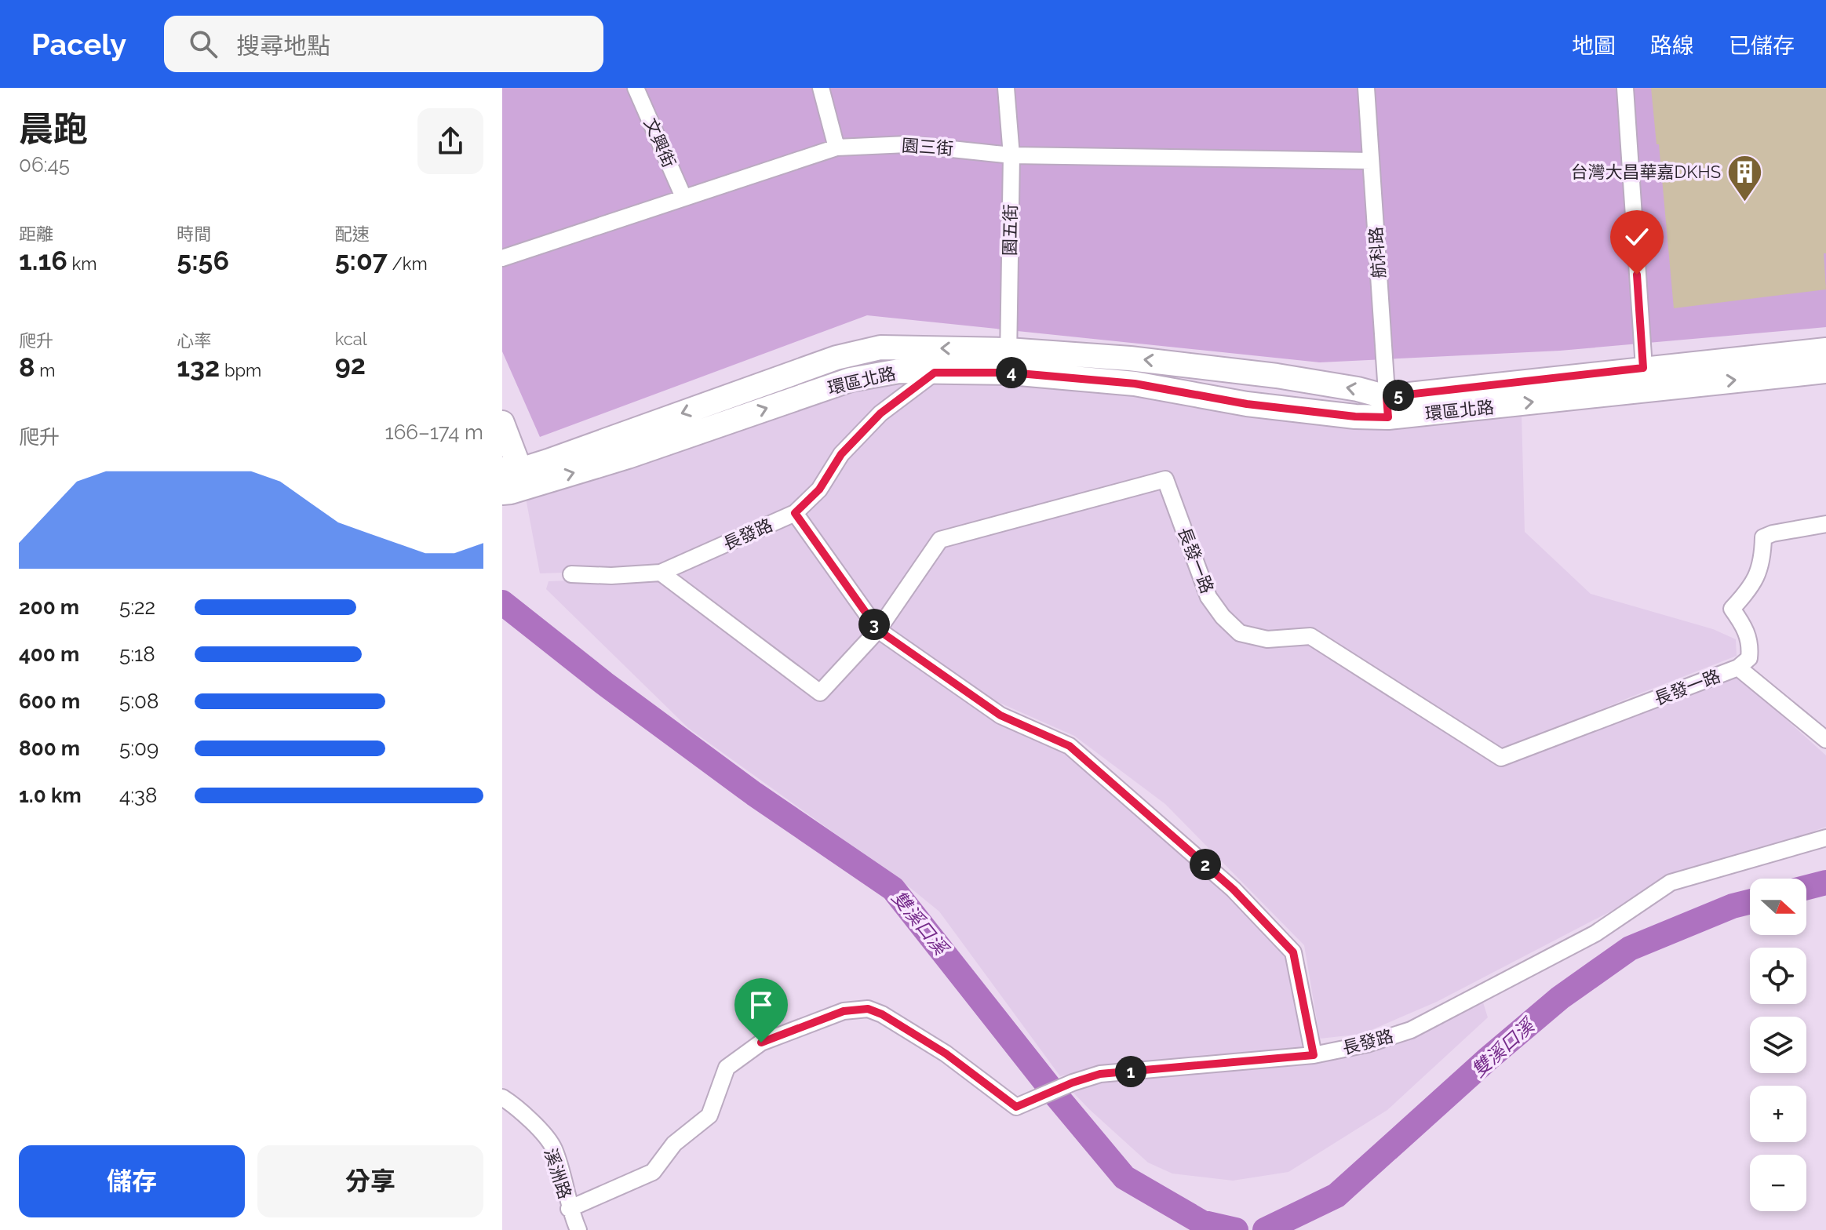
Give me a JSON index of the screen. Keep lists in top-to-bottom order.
{
  "streets": {
    "street": [
      "文興街",
      "園三街",
      "園五街",
      "航科路",
      "環區北路",
      "長發路",
      "長發一路",
      "溪洲路"
    ]
  },
  "crossings": [
    ["文興街", "園三街"],
    ["園三街", "園五街"],
    ["園三街", "航科路"],
    ["園五街", "環區北路"],
    ["航科路", "環區北路"],
    ["長發路", "長發一路"],
    ["長發路", "溪洲路"]
  ],
  "water": ["雙溪口溪"],
  "places": {
    "building": ["台灣大昌華嘉DKHS"]
  },
  "north": "right",
  "page": {
    "header": "Pacely",
    "search": "搜尋地點",
    "nav": ["地圖", "路線", "已儲存"],
    "heading": ["晨跑", "06:45"],
    "stats": [
      ["距離", "1.16 km"],
      ["時間", "5:56"],
      ["配速", "5:07 /km"],
      ["爬升", "8 m"],
      ["心率", "132 bpm"],
      ["kcal", "92"]
    ],
    "pins": [
      "4",
      "5",
      "3",
      "2",
      "1"
    ],
    "chart": ["爬升", "166–174 m"],
    "list": [
      {
        "name": "200 m",
        "note": "5:22"
      },
      {
        "name": "400 m",
        "note": "5:18"
      },
      {
        "name": "600 m",
        "note": "5:08"
      },
      {
        "name": "800 m",
        "note": "5:09"
      },
      {
        "name": "1.0 km",
        "note": "4:38"
      }
    ],
    "map_buttons": ["+", "−"],
    "buttons": ["儲存", "分享"]
  }
}
